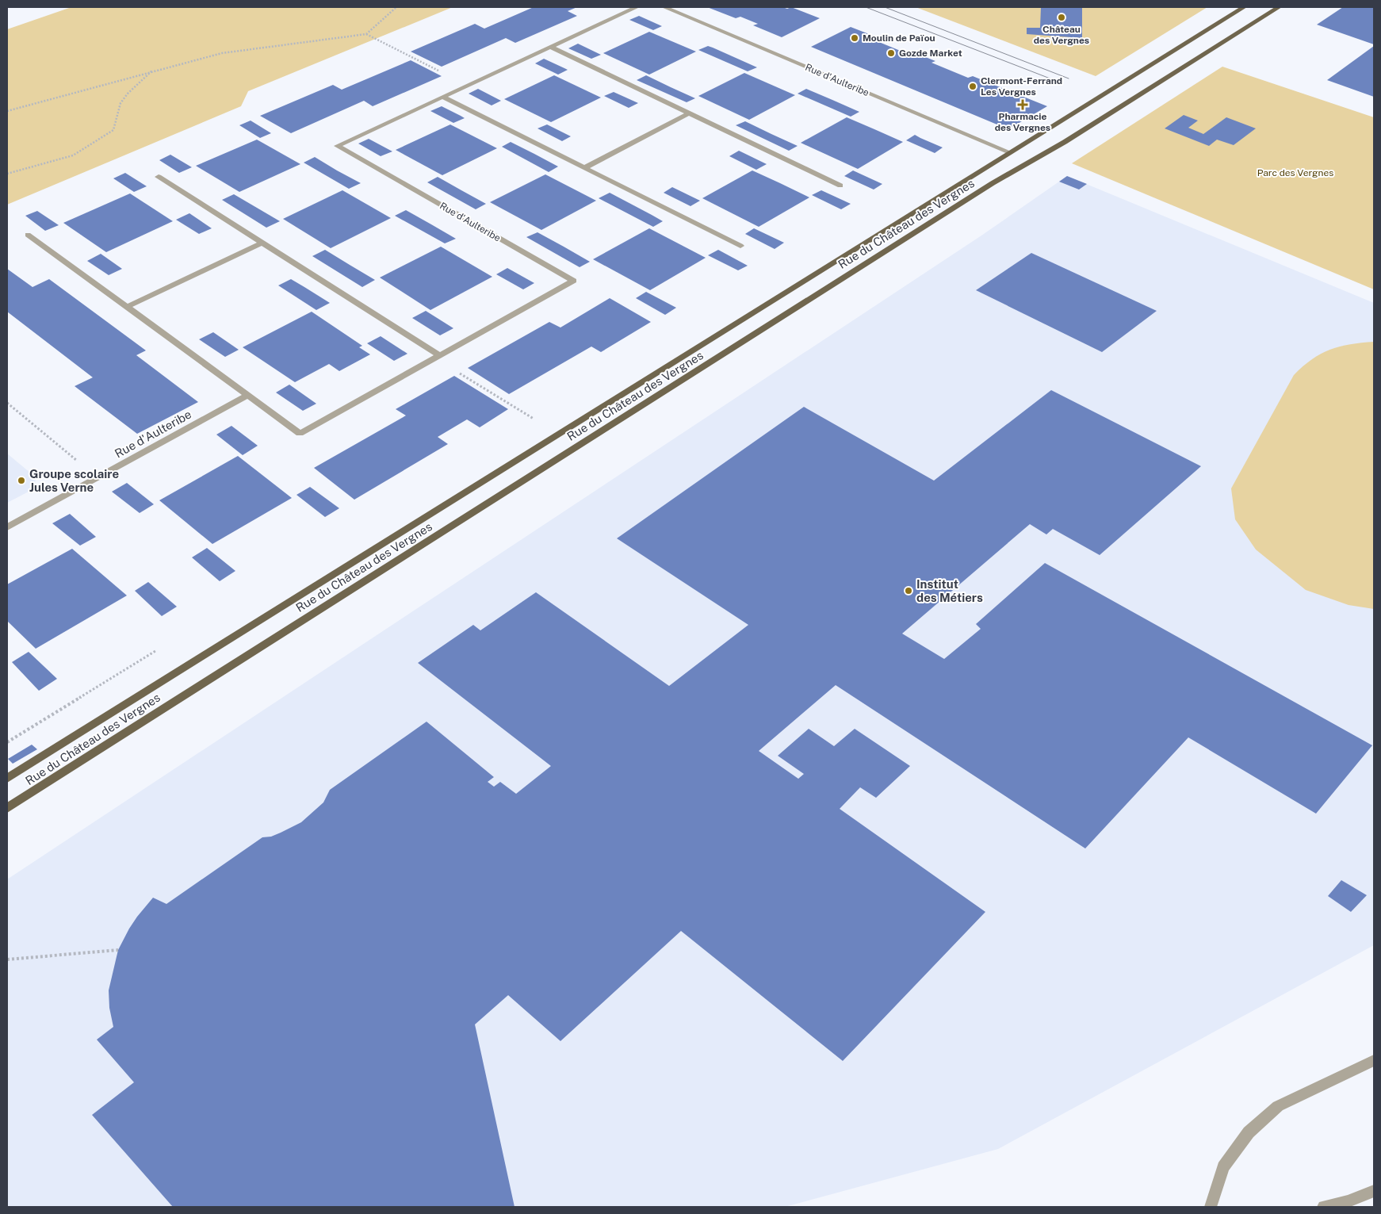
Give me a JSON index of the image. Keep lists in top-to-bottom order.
{
  "streets": {
    "main road": ["Rue du Château des Vergnes"],
    "street": ["Rue d'Aulteribe"]
  },
  "crossings": [
    ["Rue d'Aulteribe", "Rue du Château des Vergnes"]
  ],
  "parks": ["Parc des Vergnes"],
  "places": {
    "other": [
      "Château des Vergnes",
      "Moulin de Païou",
      "Gozde Market",
      "Clermont-Ferrand Les Vergnes",
      "Groupe scolaire Jules Verne",
      "Institut des Métiers"
    ],
    "health": ["Pharmacie des Vergnes"]
  }
}
